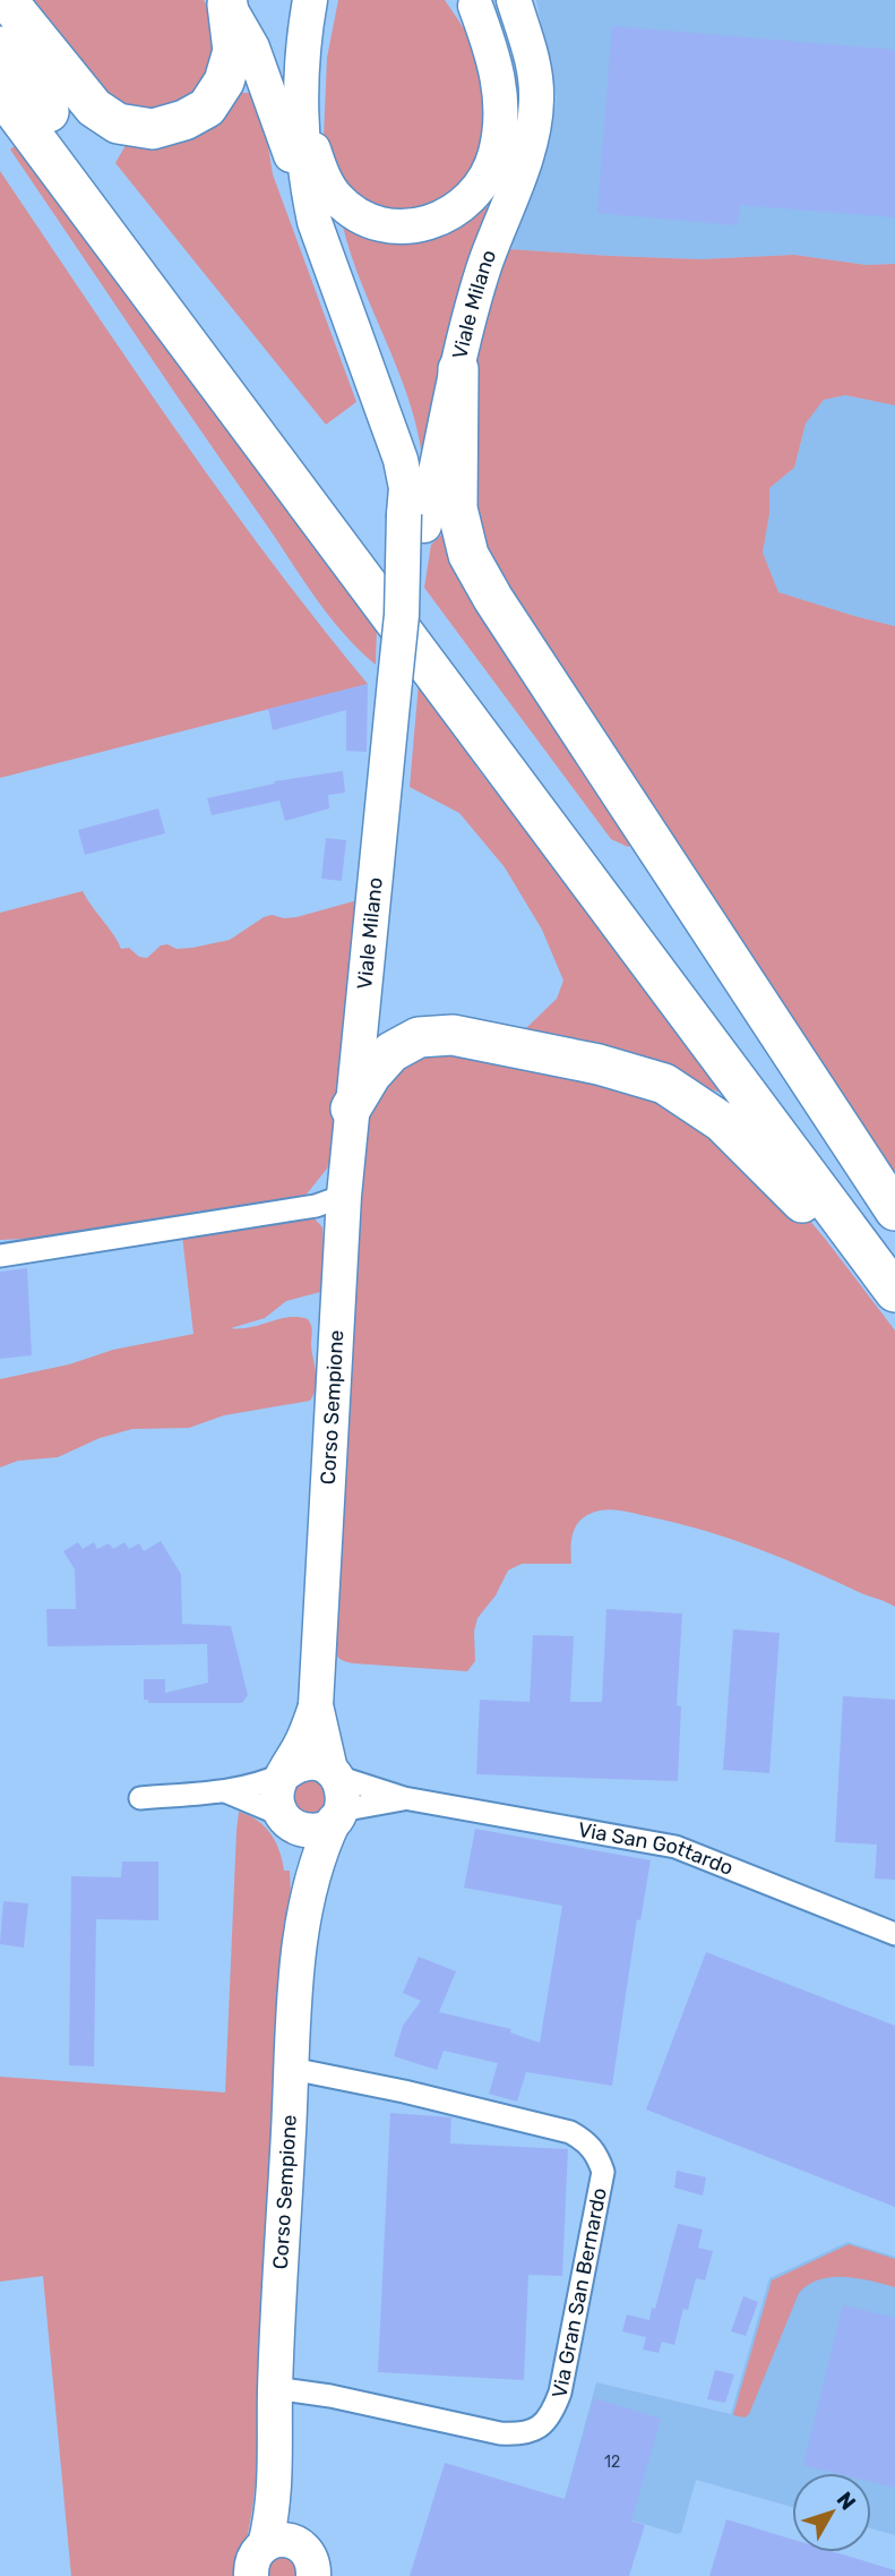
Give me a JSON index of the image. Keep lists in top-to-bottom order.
{
  "streets": {
    "main road": ["Viale Milano", "Corso Sempione"],
    "street": ["Via San Gottardo", "Via Gran San Bernardo"]
  },
  "crossings": [
    ["Viale Milano", "Corso Sempione"],
    ["Corso Sempione", "Via San Gottardo"],
    ["Corso Sempione", "Via Gran San Bernardo"]
  ],
  "house_numbers": ["12"],
  "north": "top right"
}
